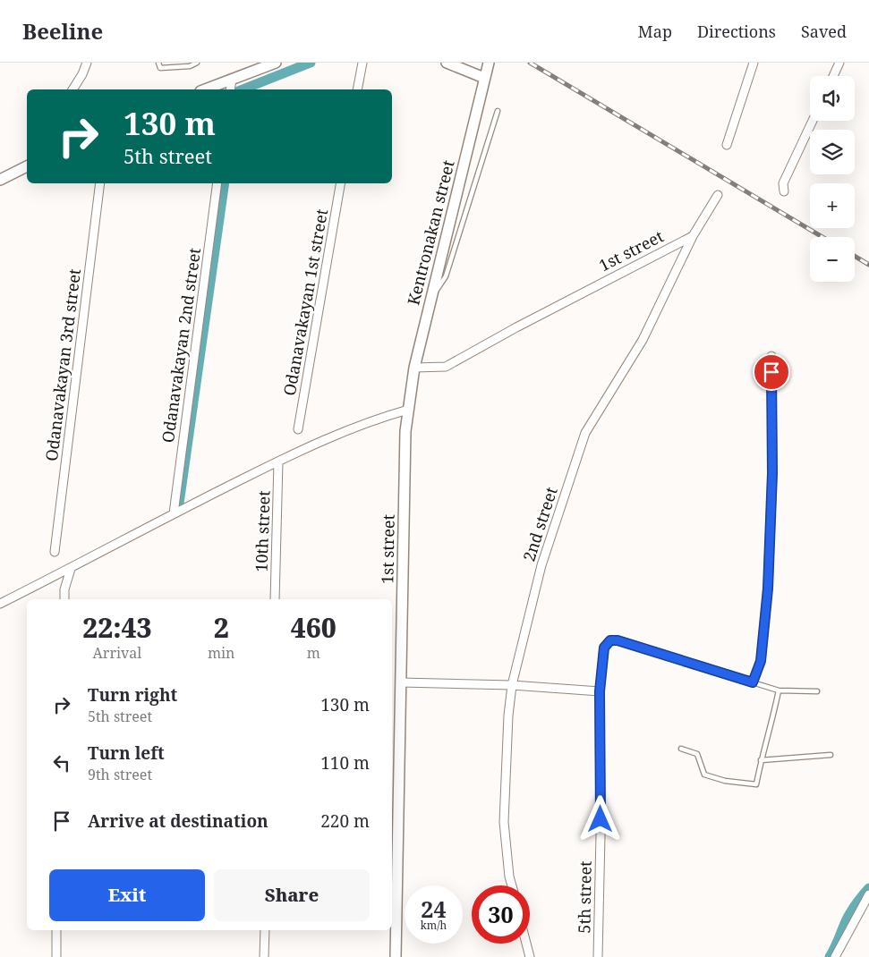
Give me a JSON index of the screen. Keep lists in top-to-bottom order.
{
  "streets": {
    "main road": ["Kentronakan street", "1st street"],
    "street": [
      "Odanavakayan 1st street",
      "Odanavakayan 2nd street",
      "Odanavakayan 3rd street",
      "2nd street",
      "10th street",
      "5th street"
    ]
  },
  "crossings": [
    ["Kentronakan street", "1st street"],
    ["1st street", "2nd street"]
  ],
  "page": {
    "header": "Beeline",
    "nav": ["Map", "Directions", "Saved"],
    "map_buttons": ["+", "−"],
    "turn": ["130 m", "5th street"],
    "eta": [
      "22:43",
      "Arrival",
      "2",
      "min",
      "460",
      "m"
    ],
    "list": [
      {
        "name": "Turn right",
        "note": "5th street",
        "value": "130 m"
      },
      {
        "name": "Turn left",
        "note": "9th street",
        "value": "110 m"
      },
      {
        "name": "Arrive at destination",
        "value": "220 m"
      }
    ],
    "buttons": ["Exit", "Share"],
    "speed": "24 km/h",
    "limit": "30"
  }
}
